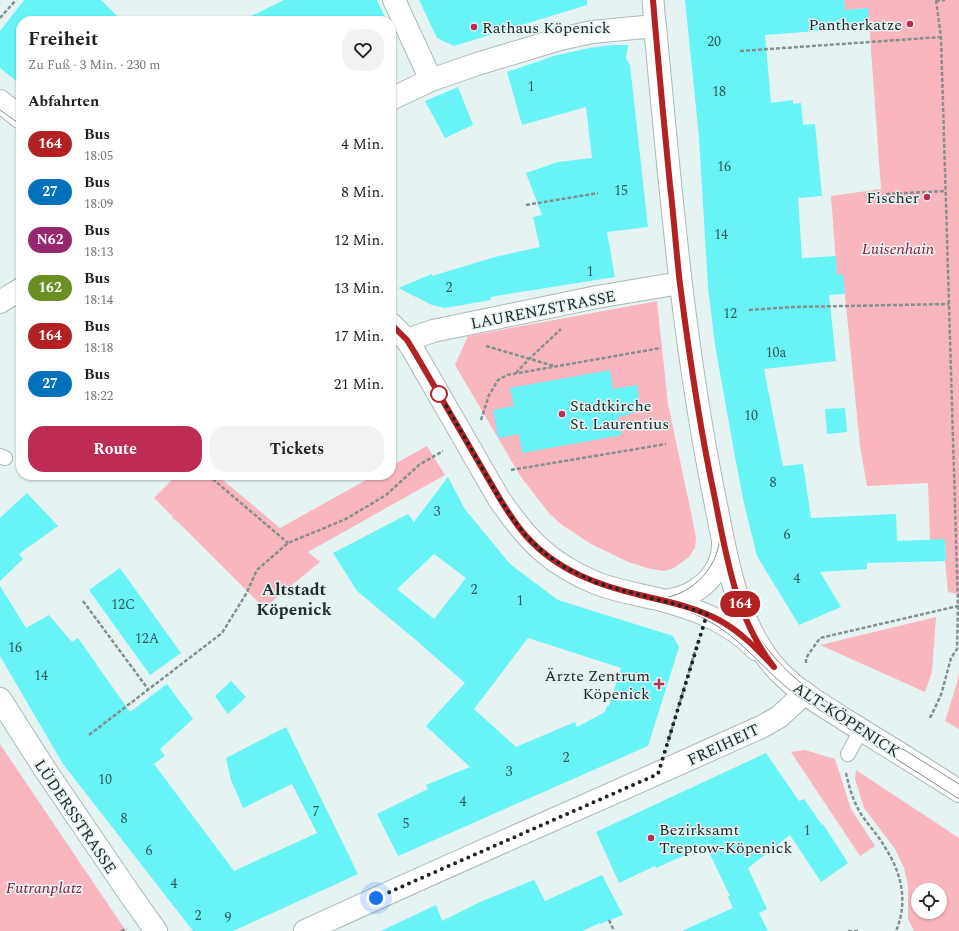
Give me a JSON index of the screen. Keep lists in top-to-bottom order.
{
  "streets": {
    "street": [
      "LAURENZSTRASSE",
      "ALT-KÖPENICK",
      "FREIHEIT",
      "LÜDERSSTRASSE"
    ]
  },
  "crossings": [
    ["LAURENZSTRASSE", "ALT-KÖPENICK"],
    ["ALT-KÖPENICK", "FREIHEIT"]
  ],
  "districts": ["Altstadt Köpenick"],
  "parks": ["Luisenhain", "Futranplatz"],
  "places": {
    "other": [
      "Pantherkatze",
      "Rathaus Köpenick",
      "Fischer",
      "Stadtkirche St. Laurentius",
      "Bezirksamt Treptow-Köpenick"
    ],
    "health": ["Ärzte Zentrum Köpenick"]
  },
  "lines": ["bus line 164"],
  "house_numbers": [
    "20",
    "1",
    "18",
    "16",
    "15",
    "14",
    "1",
    "2",
    "12",
    "10a",
    "10",
    "8",
    "3",
    "6",
    "4",
    "2",
    "1",
    "12C",
    "12A",
    "16",
    "14",
    "2",
    "3",
    "10",
    "4",
    "7",
    "8",
    "5",
    "1",
    "6",
    "4",
    "2",
    "9"
  ],
  "page": {
    "on_map": "164",
    "heading": [
      ["Freiheit", "Zu Fuß · 3 Min. · 230 m"],
      "Abfahrten"
    ],
    "list": [
      {
        "mark": "164",
        "name": "Bus",
        "note": "18:05",
        "value": "4 Min."
      },
      {
        "mark": "27",
        "name": "Bus",
        "note": "18:09",
        "value": "8 Min."
      },
      {
        "mark": "N62",
        "name": "Bus",
        "note": "18:13",
        "value": "12 Min."
      },
      {
        "mark": "162",
        "name": "Bus",
        "note": "18:14",
        "value": "13 Min."
      },
      {
        "mark": "164",
        "name": "Bus",
        "note": "18:18",
        "value": "17 Min."
      },
      {
        "mark": "27",
        "name": "Bus",
        "note": "18:22",
        "value": "21 Min."
      }
    ],
    "buttons": ["Route", "Tickets"]
  }
}
